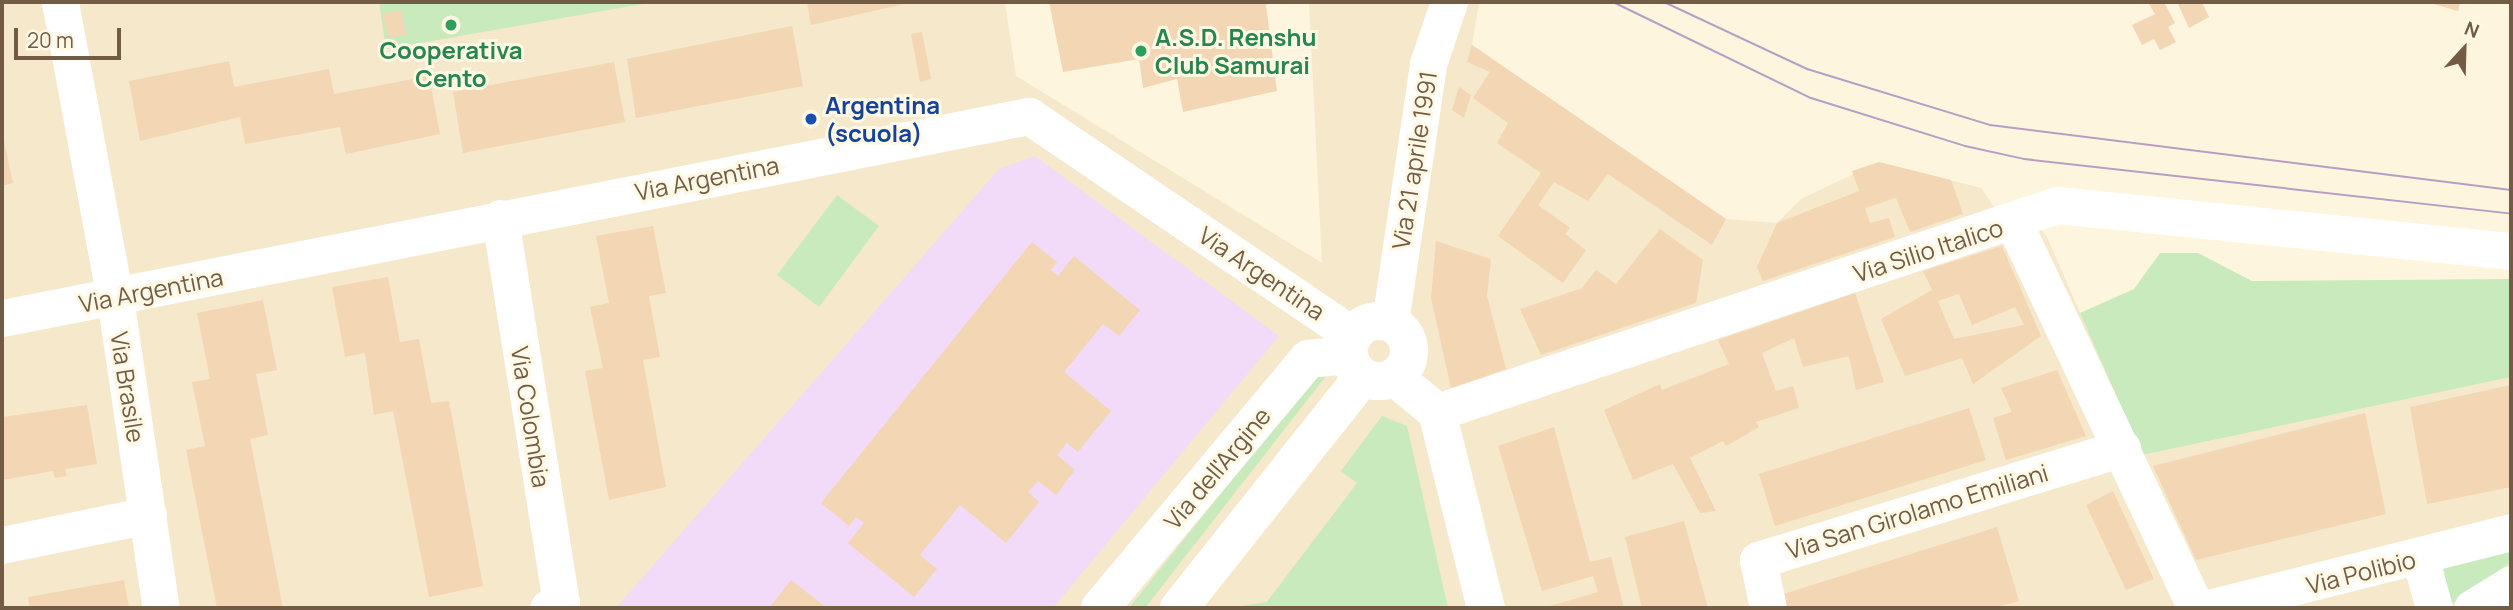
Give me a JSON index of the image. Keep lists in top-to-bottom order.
{
  "streets": {
    "street": [
      "Via 21 aprile 1991",
      "Via Argentina",
      "Via Silio Italico",
      "Via Brasile",
      "Via Colombia",
      "Via dell'Argine",
      "Via San Girolamo Emiliani",
      "Via Polibio"
    ]
  },
  "crossings": [
    ["Via Argentina", "Via Brasile"],
    ["Via Argentina", "Via Colombia"],
    ["Via Argentina", "Via dell'Argine"],
    ["Via Silio Italico", "Via San Girolamo Emiliani"]
  ],
  "places": ["Cooperativa Cento", "A.S.D. Renshu Club Samurai", "Argentina (scuola)"],
  "scale_bar": "20 m",
  "north": "top"
}
